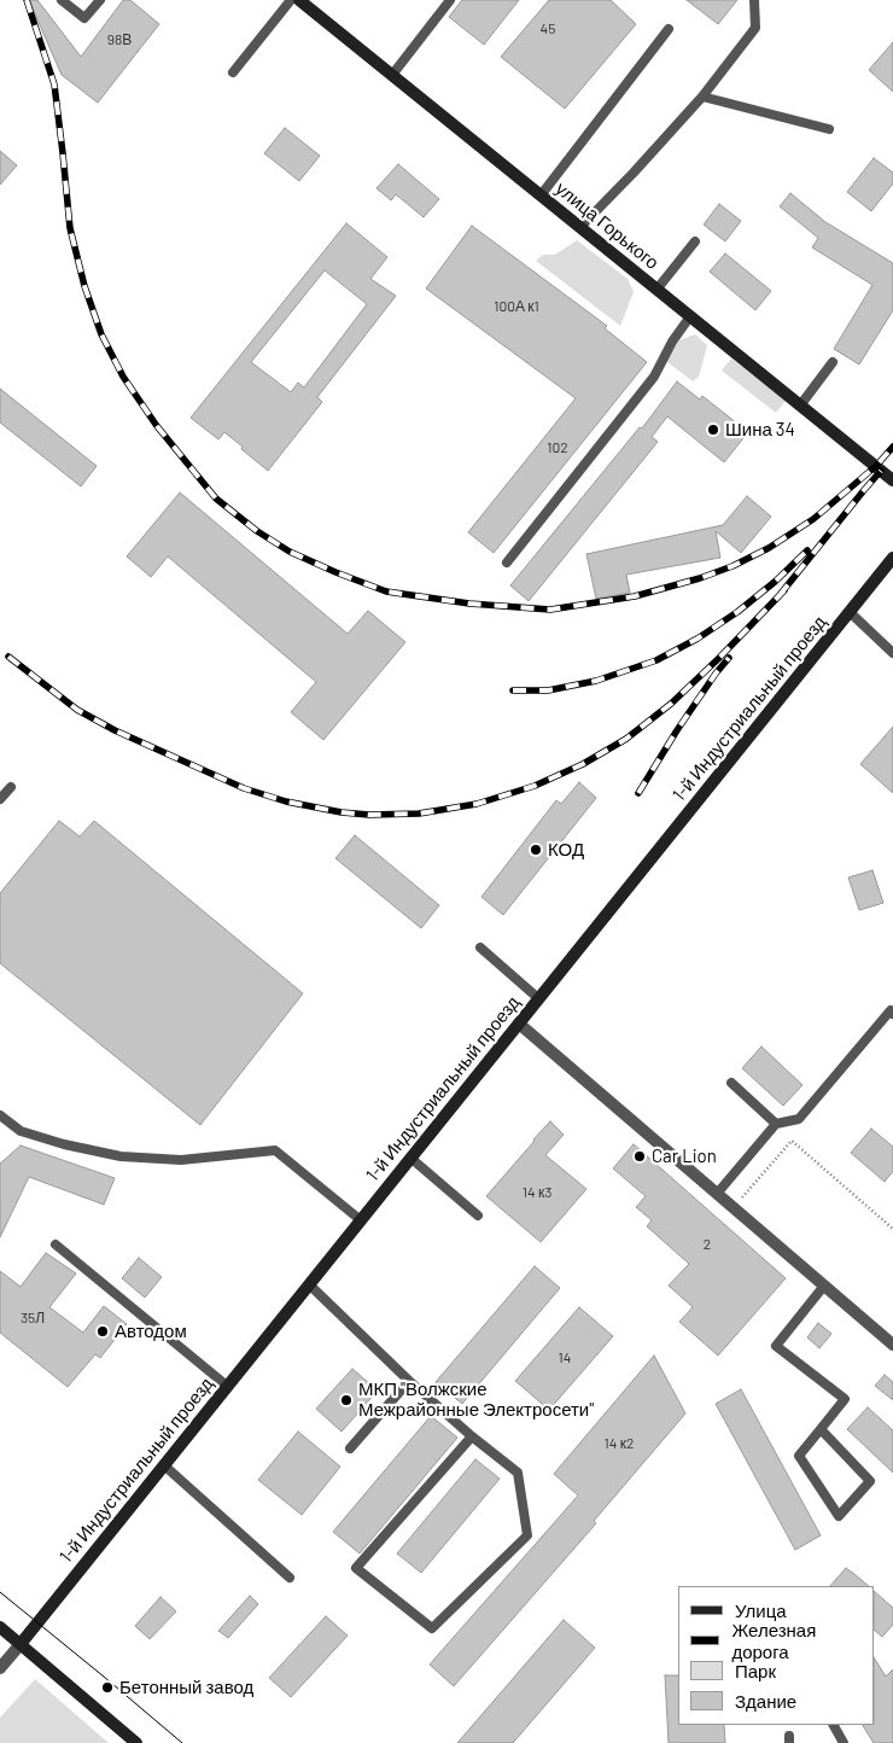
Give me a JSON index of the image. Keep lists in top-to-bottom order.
{
  "streets": {
    "street": ["улица Горького", "1-й Индустриальный проезд"]
  },
  "places": [
    "Шина 34",
    "КОД",
    "Car Lion",
    "Автодом",
    "МКП \"Волжские Межрайонные Электросети\"",
    "Бетонный завод"
  ],
  "house_numbers": [
    "45",
    "98В",
    "100А к1",
    "102",
    "14 к3",
    "2",
    "35Л",
    "14",
    "14 к2"
  ],
  "legend": [
    "Улица",
    "Железная дорога",
    "Парк",
    "Здание"
  ]
}
